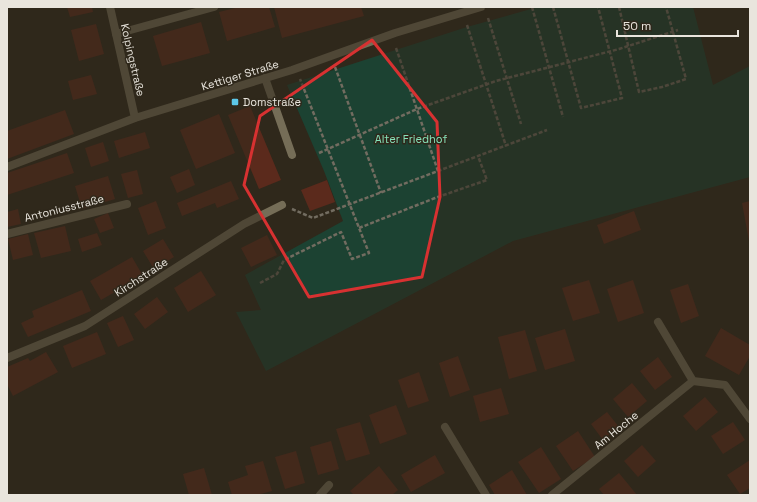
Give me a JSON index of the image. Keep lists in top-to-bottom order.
{
  "streets": {
    "street": [
      "Kolpingstraße",
      "Kettiger Straße",
      "Antoniusstraße",
      "Kirchstraße",
      "Am Hoche"
    ]
  },
  "crossings": [
    ["Kolpingstraße", "Kettiger Straße"]
  ],
  "parks": ["Alter Friedhof"],
  "places": {
    "transit": ["Domstraße"]
  },
  "scale_bar": "50 m"
}
